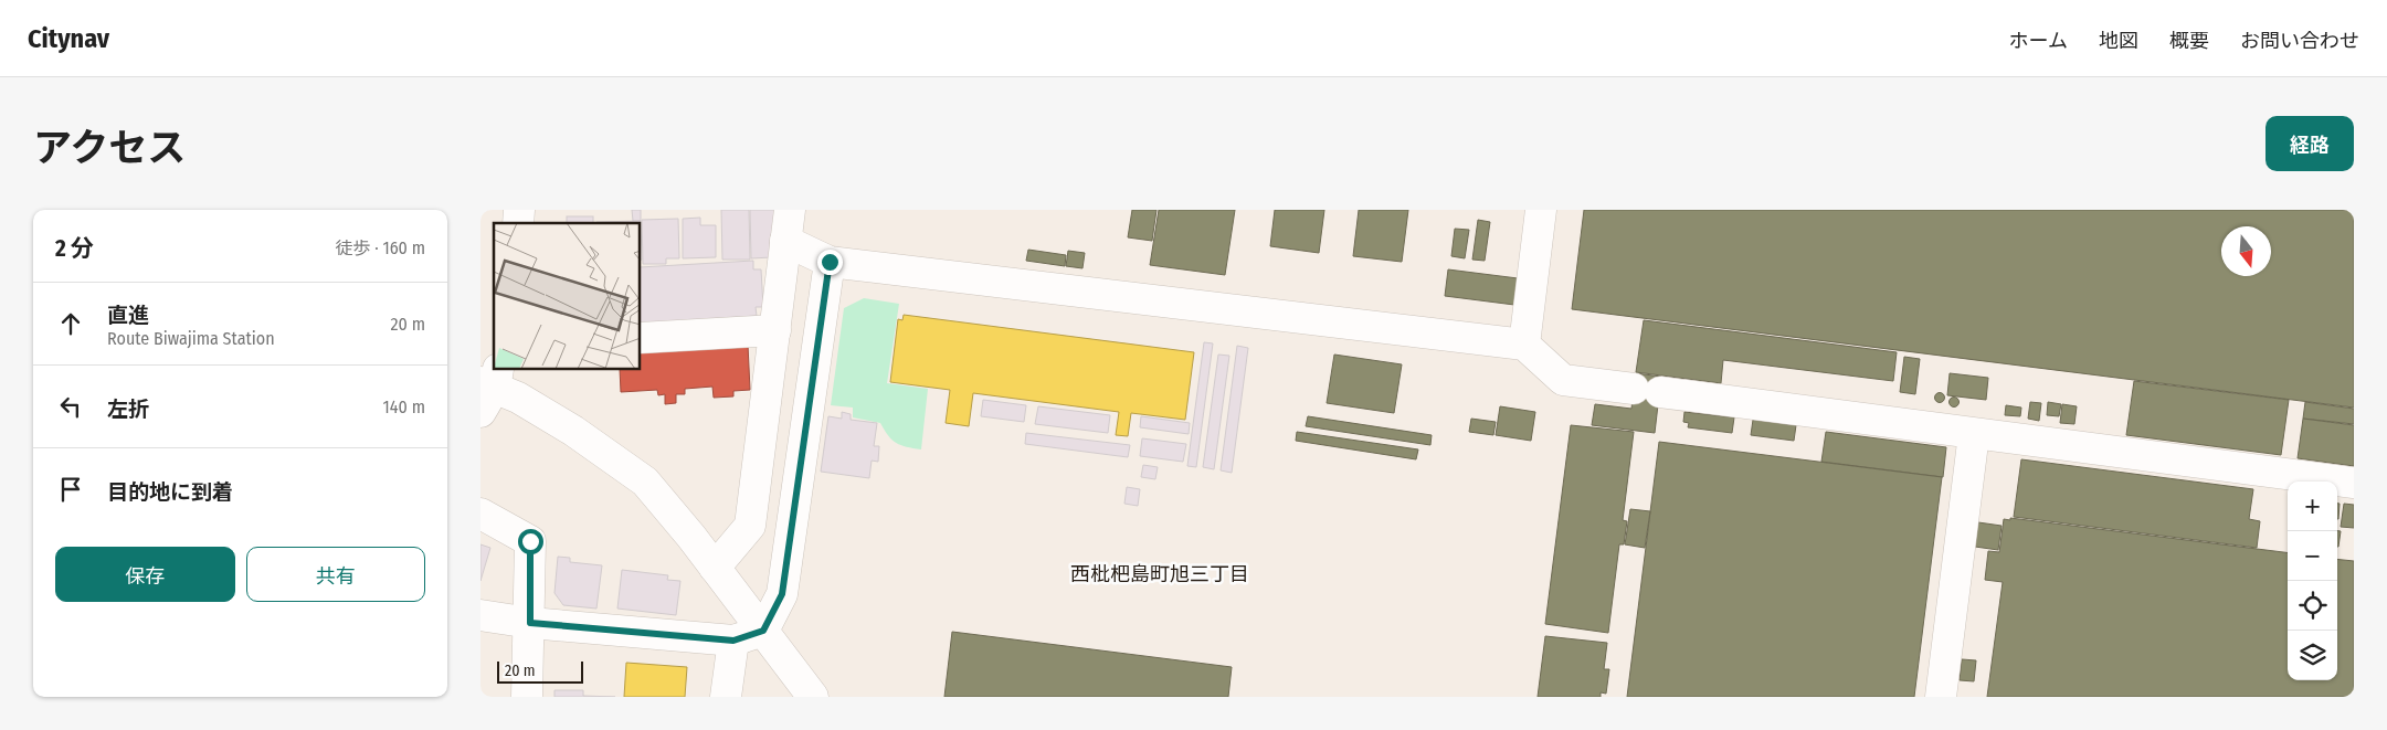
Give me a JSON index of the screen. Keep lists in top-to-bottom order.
{
  "districts": ["西枇杷島町旭三丁目"],
  "scale_bar": "20 m",
  "north": "bottom",
  "page": {
    "header": "Citynav",
    "nav": [
      "ホーム",
      "地図",
      "概要",
      "お問い合わせ"
    ],
    "title": "アクセス",
    "buttons": [
      "経路",
      ["保存", "共有"]
    ],
    "heading": ["2 分", "徒歩 · 160 m"],
    "list": [
      ["直進", "Route Biwajima Station", "20 m"],
      ["左折", "140 m"],
      "目的地に到着"
    ],
    "map_buttons": ["+", "−"],
    "scale": "20 m"
  }
}
